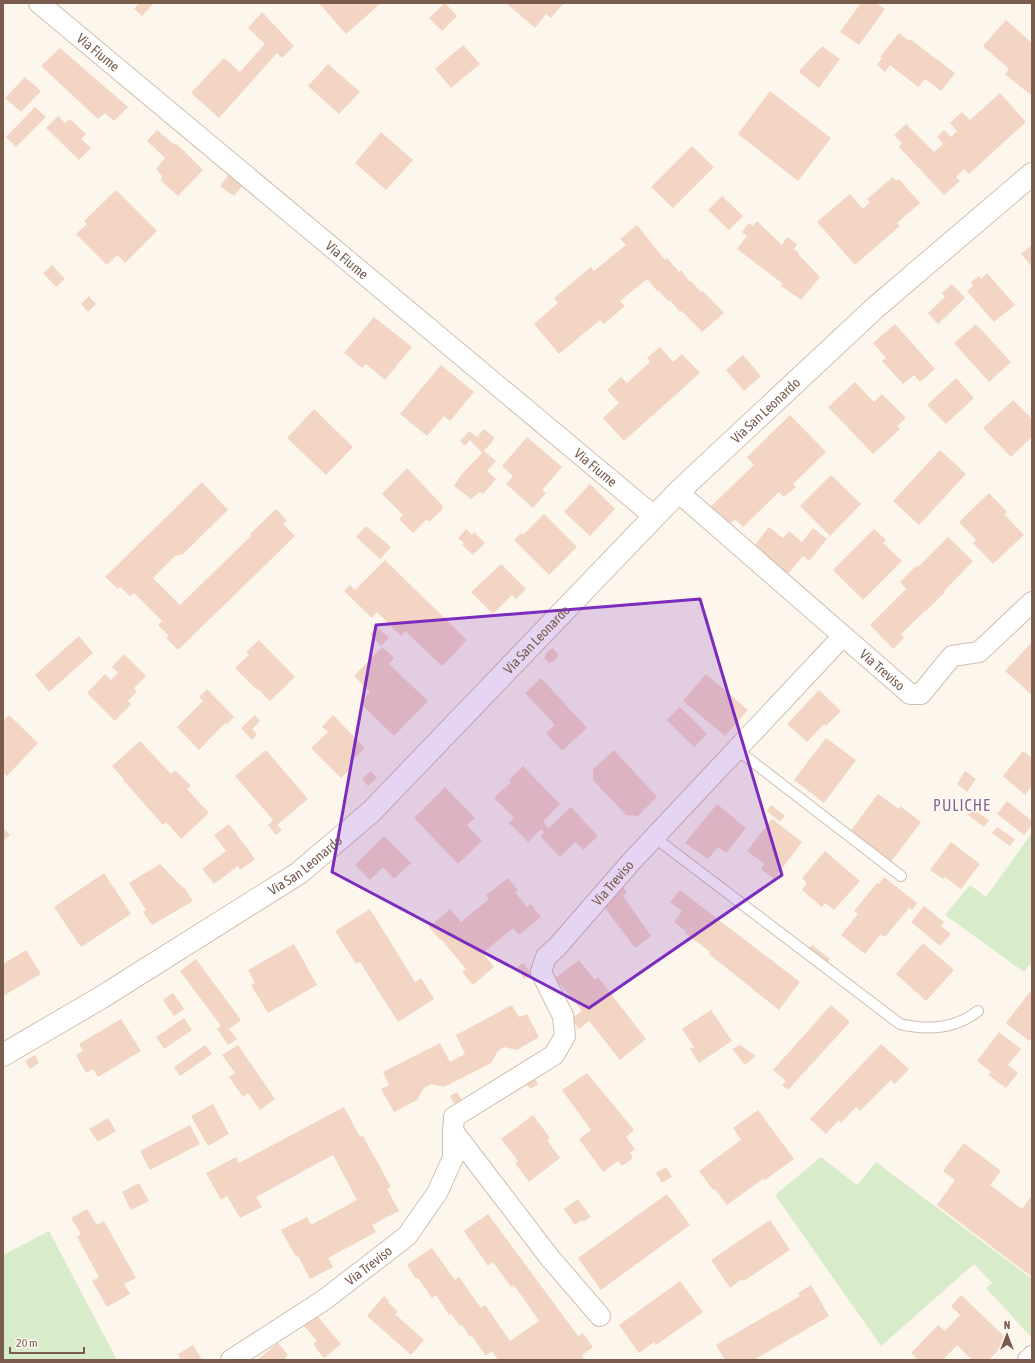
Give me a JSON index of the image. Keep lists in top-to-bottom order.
{
  "streets": {
    "main road": ["Via San Leonardo"],
    "street": ["Via Fiume", "Via Treviso"]
  },
  "crossings": [
    ["Via Fiume", "Via San Leonardo"],
    ["Via San Leonardo", "Via Treviso"]
  ],
  "districts": ["PULICHE"],
  "scale_bar": "20 m",
  "north": "top"
}
